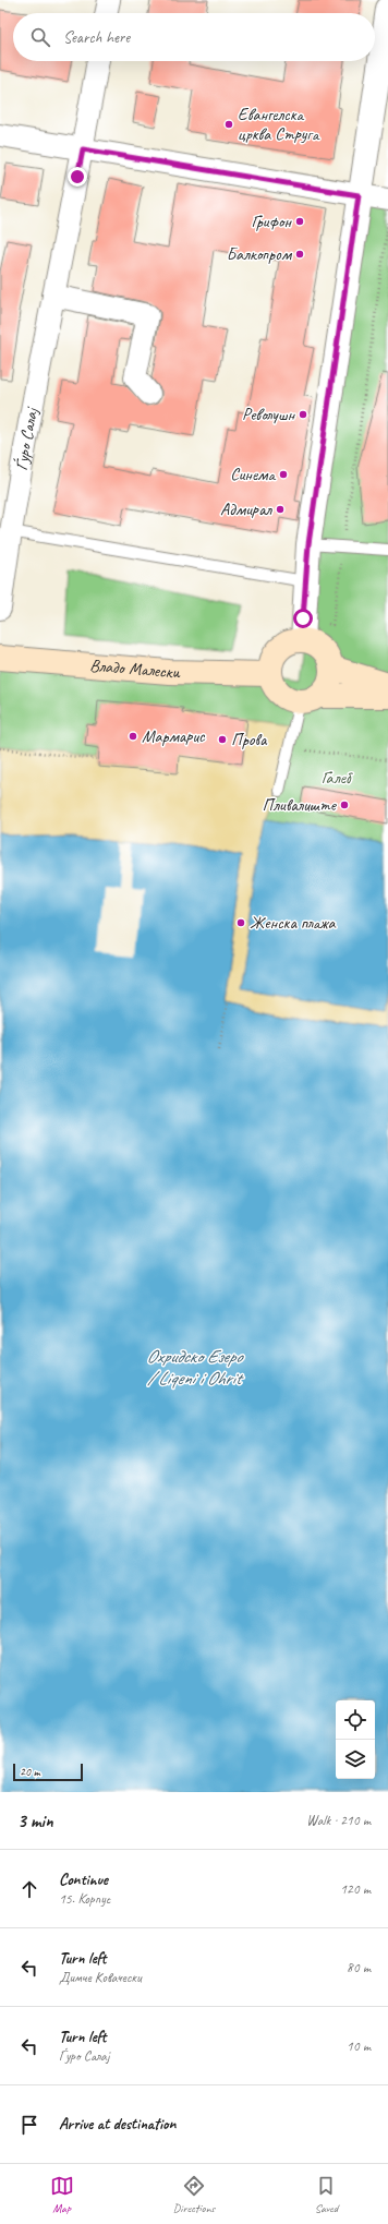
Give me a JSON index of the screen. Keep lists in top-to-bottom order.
{
  "streets": {
    "main road": ["Владо Малески"],
    "street": ["Ѓуро Салај"]
  },
  "water": ["Охридско Езеро / Liqeni i Ohrit"],
  "parks": ["Галеб"],
  "places": [
    "Евангелска црква Струга",
    "Грифон",
    "Балкопром",
    "Револушн",
    "Синема",
    "Адмирал",
    "Мармарис",
    "Прова",
    "Пливалиште",
    "Женска плажа"
  ],
  "scale_bar": "20 m",
  "page": {
    "search": "Search here",
    "scale": "20 m",
    "heading": ["3 min", "Walk · 210 m"],
    "list": [
      ["Continue", "15. Корпус", "120 m"],
      ["Turn left", "Димче Ковачески", "80 m"],
      ["Turn left", "Ѓуро Салај", "10 m"],
      "Arrive at destination"
    ],
    "nav": ["Map", "Directions", "Saved"]
  }
}
